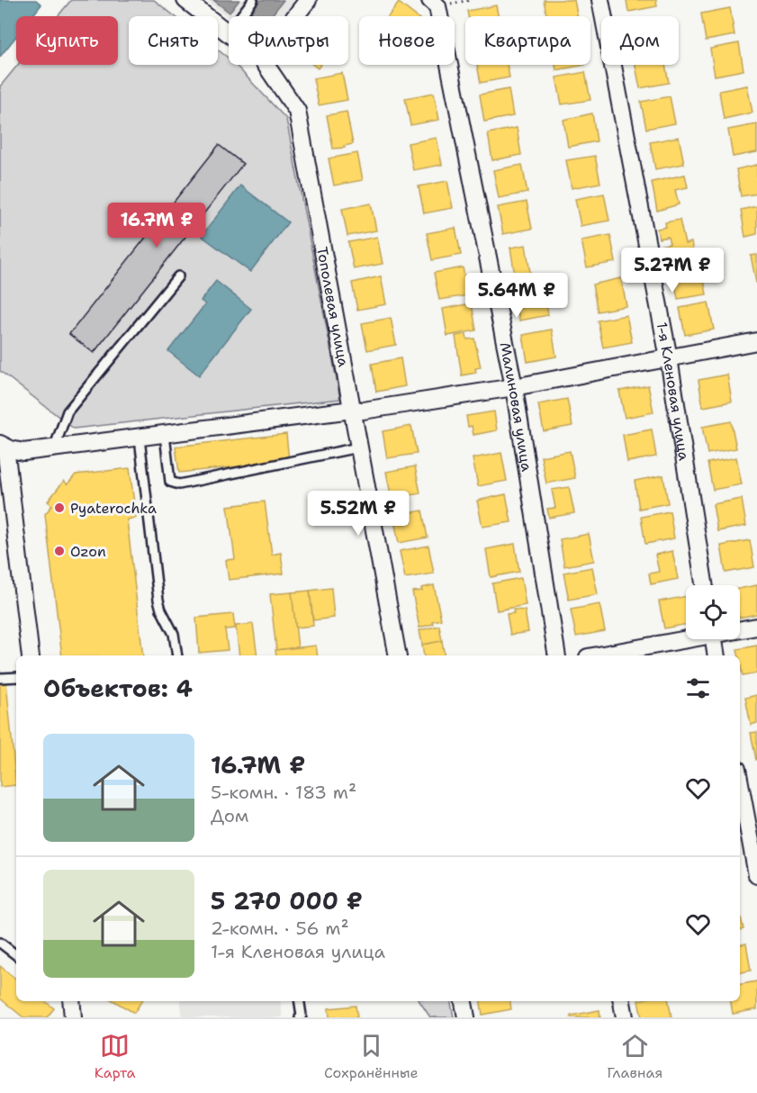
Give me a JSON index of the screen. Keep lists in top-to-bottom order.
{
  "streets": {
    "street": ["Тополевая улица", "1-я Кленовая улица", "Малиновая улица"]
  },
  "places": ["Pyaterochka", "Ozon"],
  "page": {
    "chip": [
      "Купить",
      "Снять",
      "Фильтры",
      "Новое",
      "Квартира",
      "Дом"
    ],
    "price": [
      "16.7M ₽",
      "5.27M ₽",
      "5.64M ₽",
      "5.52M ₽"
    ],
    "heading": "Объектов: 4",
    "list": [
      {
        "name": "16.7M ₽",
        "note": "5-комн. · 183 m² · Дом"
      },
      {
        "name": "5 270 000 ₽",
        "note": "2-комн. · 56 m² · 1-я Кленовая улица"
      }
    ],
    "tabs": ["Карта", "Сохранённые", "Главная"]
  }
}
